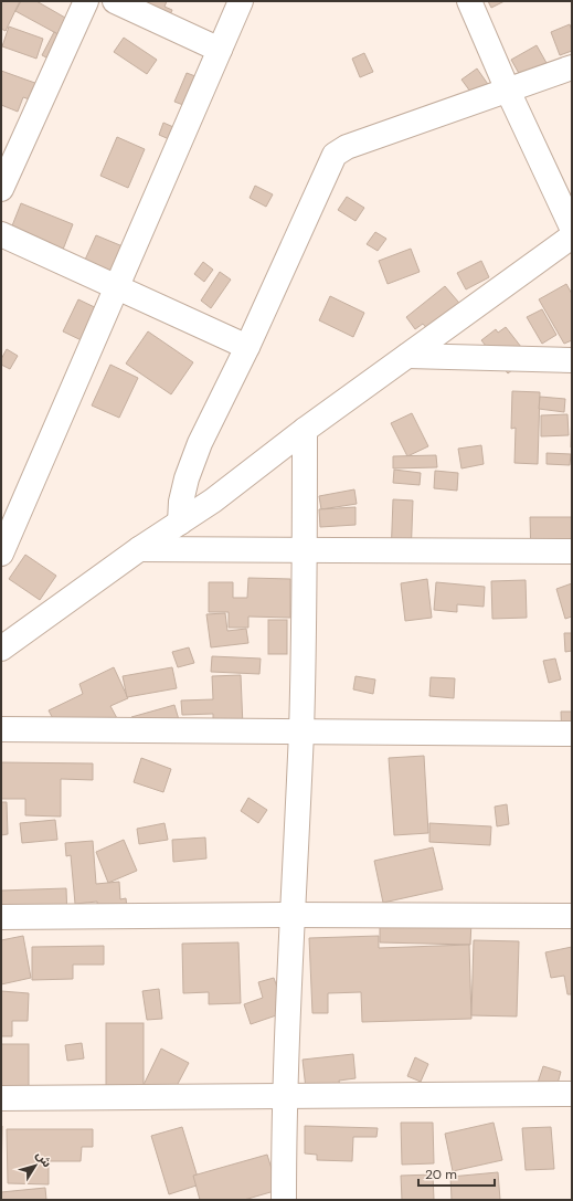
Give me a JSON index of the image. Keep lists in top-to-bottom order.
{
  "scale_bar": "20 m",
  "north": "top right"
}
